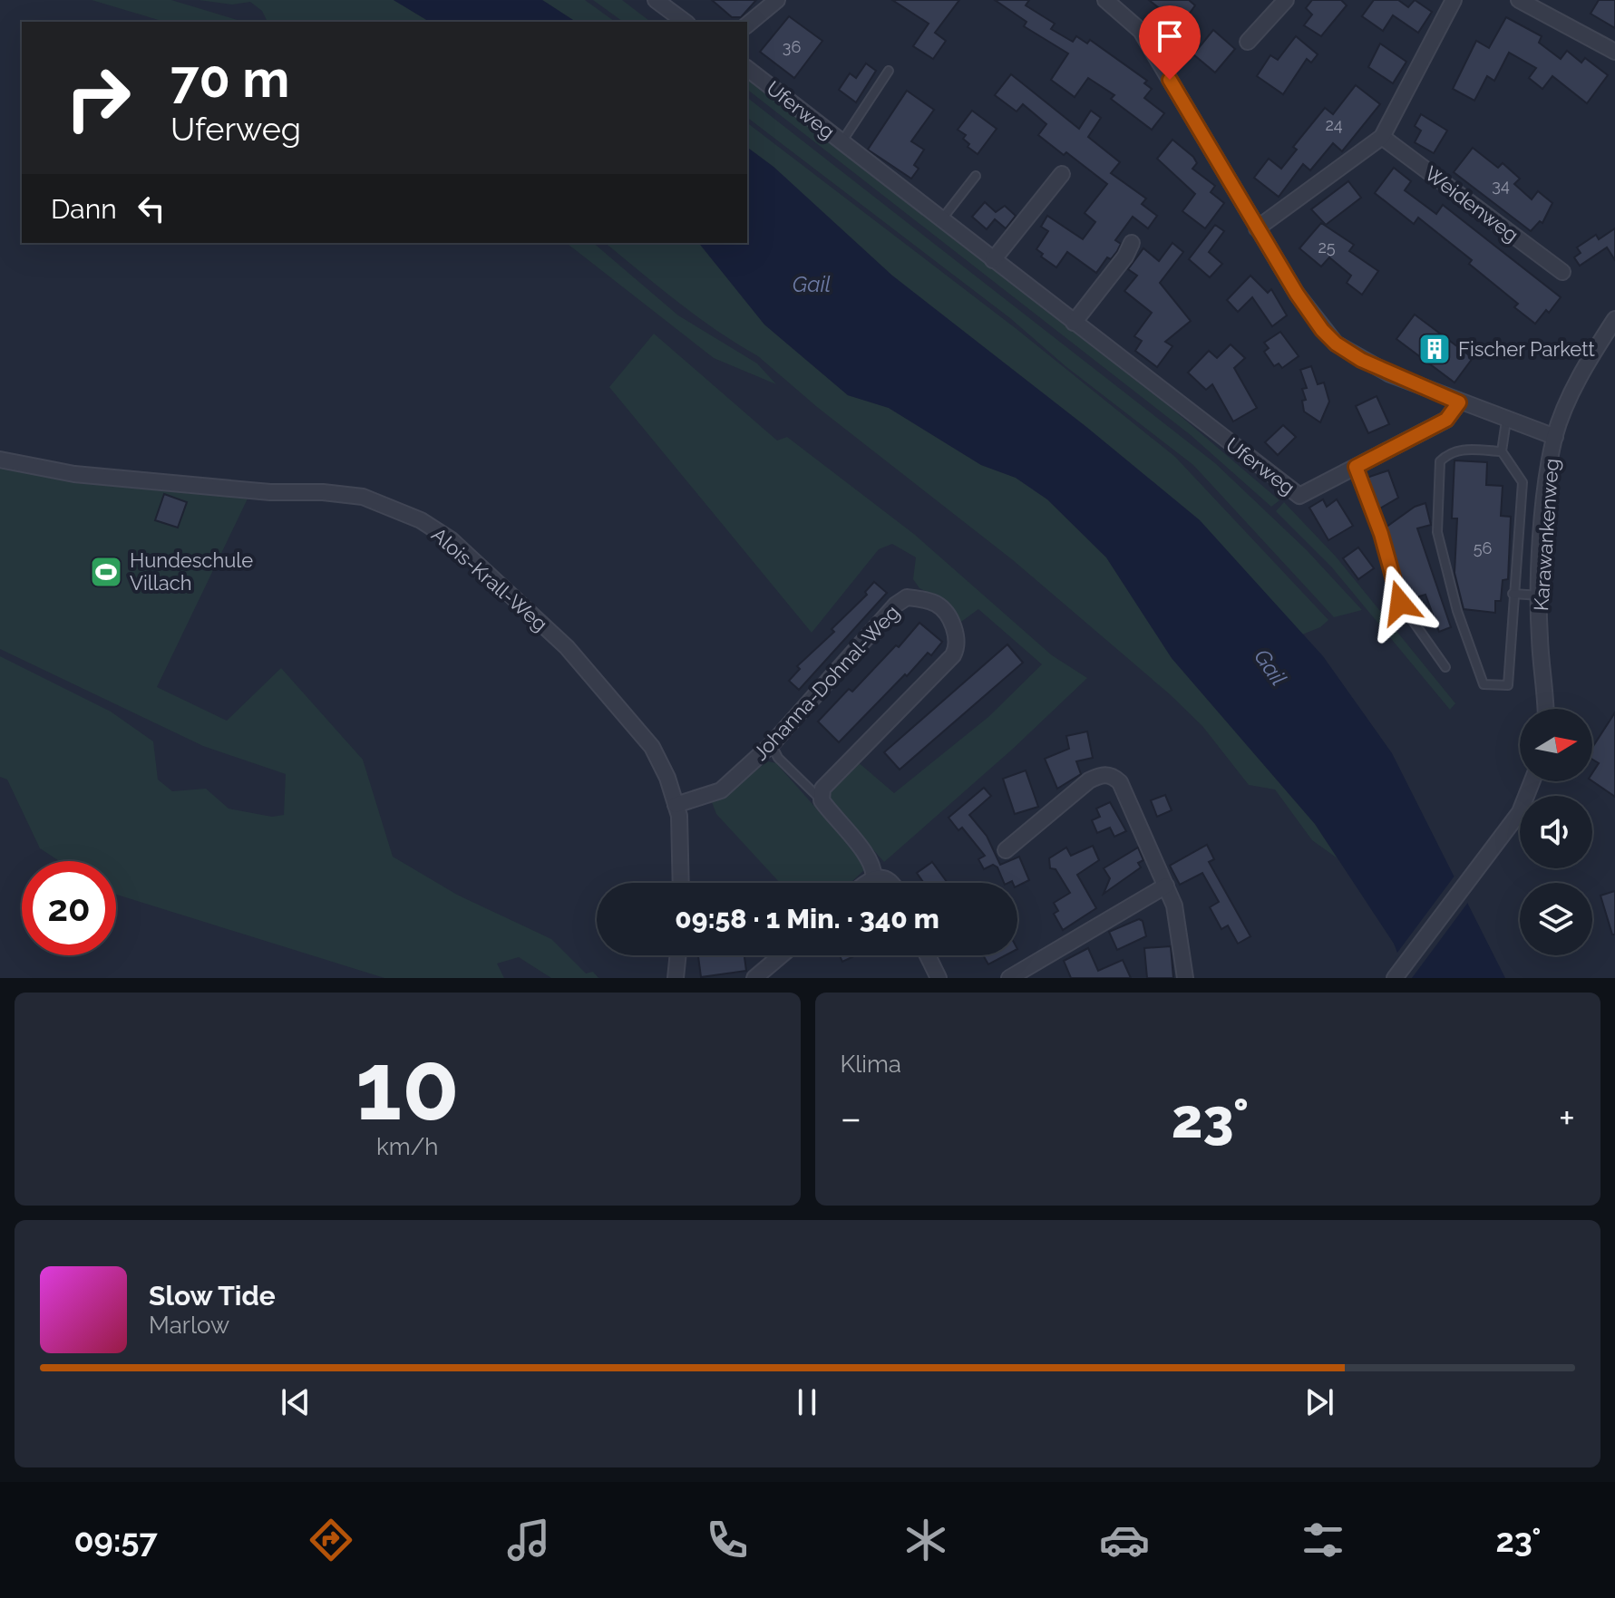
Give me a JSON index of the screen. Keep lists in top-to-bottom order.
{
  "streets": {
    "street": [
      "Uferweg",
      "Weidenweg",
      "Karawankenweg",
      "Alois-Krall-Weg",
      "Johanna-Dohnal-Weg"
    ]
  },
  "crossings": [
    ["Alois-Krall-Weg", "Johanna-Dohnal-Weg"]
  ],
  "water": ["Gail"],
  "places": {
    "building": ["Fischer Parkett"],
    "sports": ["Hundeschule Villach"]
  },
  "house_numbers": [
    "36",
    "24",
    "34",
    "25",
    "56"
  ],
  "north": "right",
  "page": {
    "turn": ["70 m", "Uferweg"],
    "then": "Dann",
    "limit": "20",
    "trip": "09:58 · 1 Min. · 340 m",
    "tile": [
      ["10", "km/h"],
      "Klima"
    ],
    "heat": ["−", "23°", "+"],
    "song": ["Slow Tide", "Marlow"],
    "tabs": ["09:57", "23°"]
  }
}
